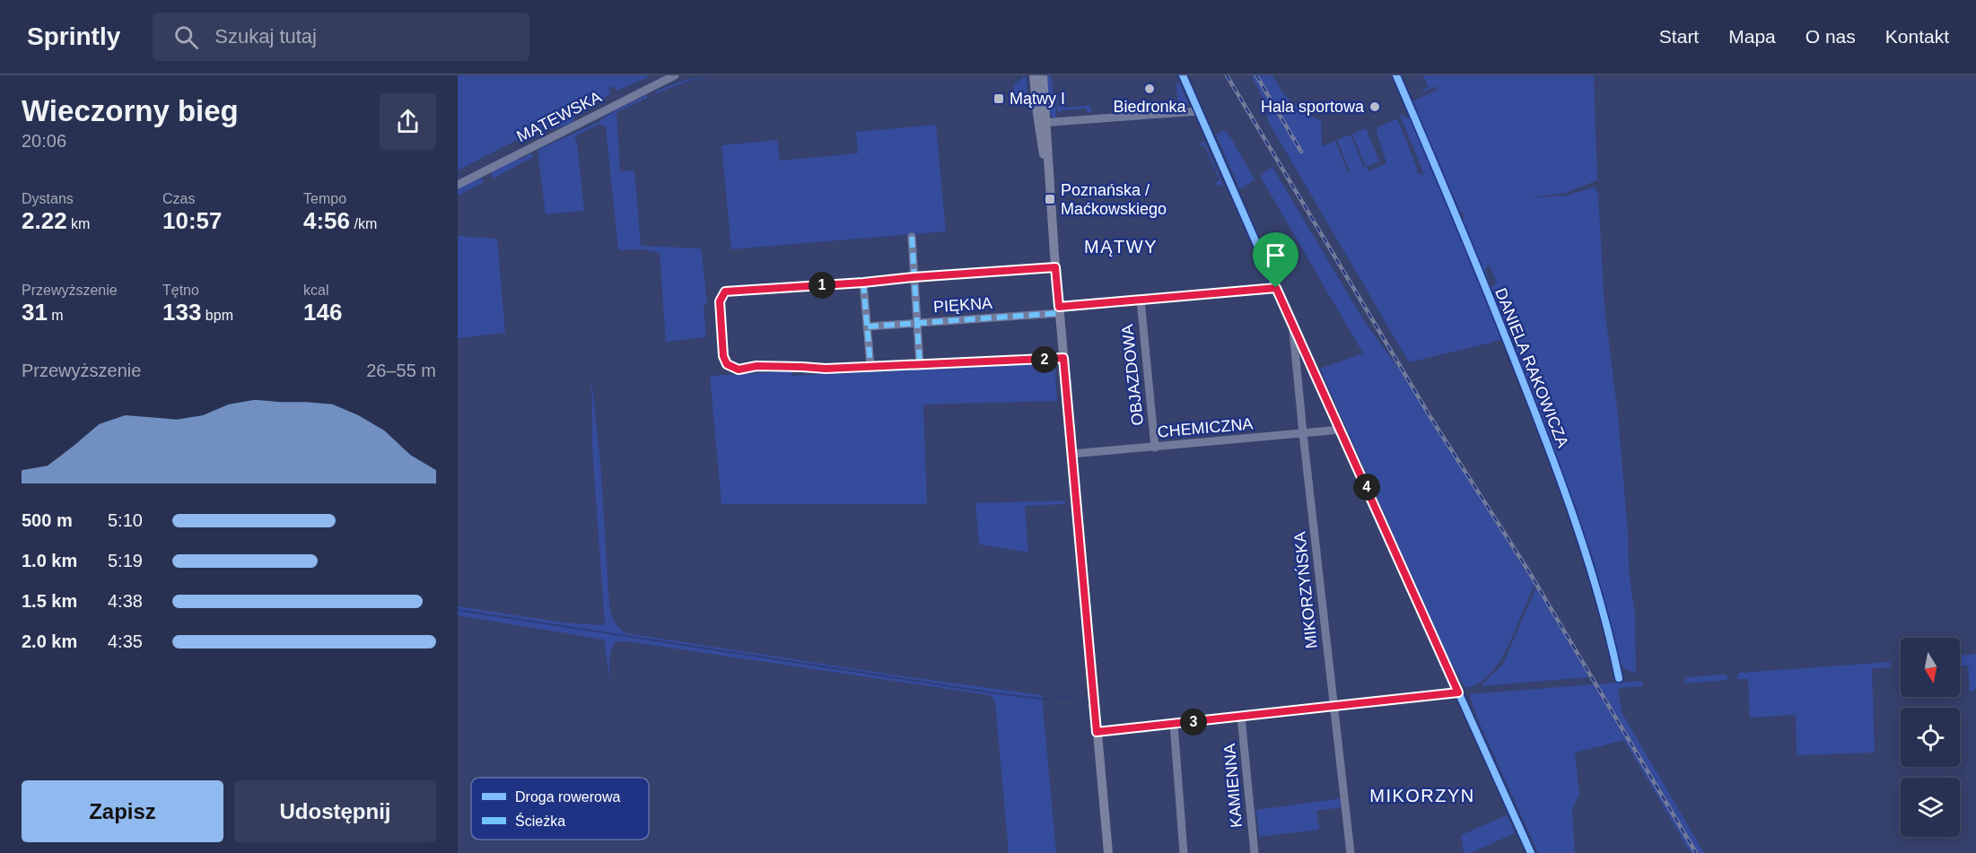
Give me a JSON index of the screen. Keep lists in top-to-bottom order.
{
  "streets": {
    "street": [
      "MĄTEWSKA",
      "PIĘKNA",
      "DANIELA RAKOWICZA",
      "OBJAZDOWA",
      "CHEMICZNA",
      "MIKORZYŃSKA",
      "KAMIENNA"
    ]
  },
  "crossings": [
    ["PIĘKNA", "OBJAZDOWA"],
    ["OBJAZDOWA", "CHEMICZNA"],
    ["CHEMICZNA", "MIKORZYŃSKA"]
  ],
  "districts": ["MĄTWY", "MIKORZYN"],
  "places": {
    "other": ["Biedronka", "Hala sportowa"],
    "transit": ["Mątwy I", "Poznańska / Maćkowskiego"]
  },
  "legend": ["Droga rowerowa", "Ścieżka"],
  "north": "bottom",
  "page": {
    "header": "Sprintly",
    "search": "Szukaj tutaj",
    "nav": [
      "Start",
      "Mapa",
      "O nas",
      "Kontakt"
    ],
    "heading": ["Wieczorny bieg", "20:06"],
    "stats": [
      ["Dystans", "2.22 km"],
      ["Czas", "10:57"],
      ["Tempo", "4:56 /km"],
      ["Przewyższenie", "31 m"],
      ["Tętno", "133 bpm"],
      ["kcal", "146"]
    ],
    "pins": [
      "1",
      "2",
      "4",
      "3"
    ],
    "chart": ["Przewyższenie", "26–55 m"],
    "list": [
      {
        "name": "500 m",
        "note": "5:10"
      },
      {
        "name": "1.0 km",
        "note": "5:19"
      },
      {
        "name": "1.5 km",
        "note": "4:38"
      },
      {
        "name": "2.0 km",
        "note": "4:35"
      }
    ],
    "buttons": ["Zapisz", "Udostępnij"]
  }
}
